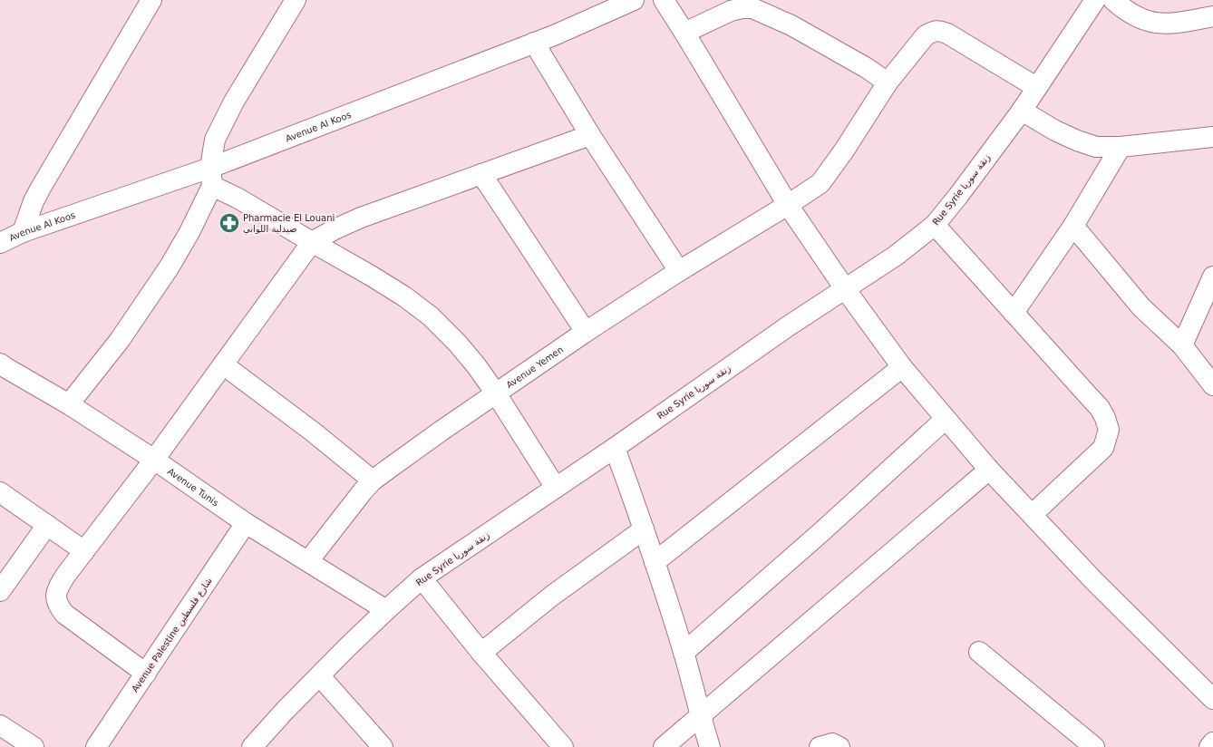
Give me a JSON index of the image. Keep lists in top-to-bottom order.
{
  "streets": {
    "street": [
      "Avenue Al Koos",
      "Rue Syrie زنقة سوريا",
      "Avenue Yemen",
      "Avenue Tunis",
      "Avenue Palestine شارع فلسطين"
    ]
  },
  "crossings": [
    ["Rue Syrie زنقة سوريا", "Avenue Yemen"],
    ["Rue Syrie زنقة سوريا", "Avenue Tunis"],
    ["Avenue Yemen", "Avenue Tunis"],
    ["Avenue Tunis", "Avenue Palestine شارع فلسطين"]
  ],
  "places": {
    "pharmacy": ["Pharmacie El Louani صيدلية اللواني"]
  }
}
